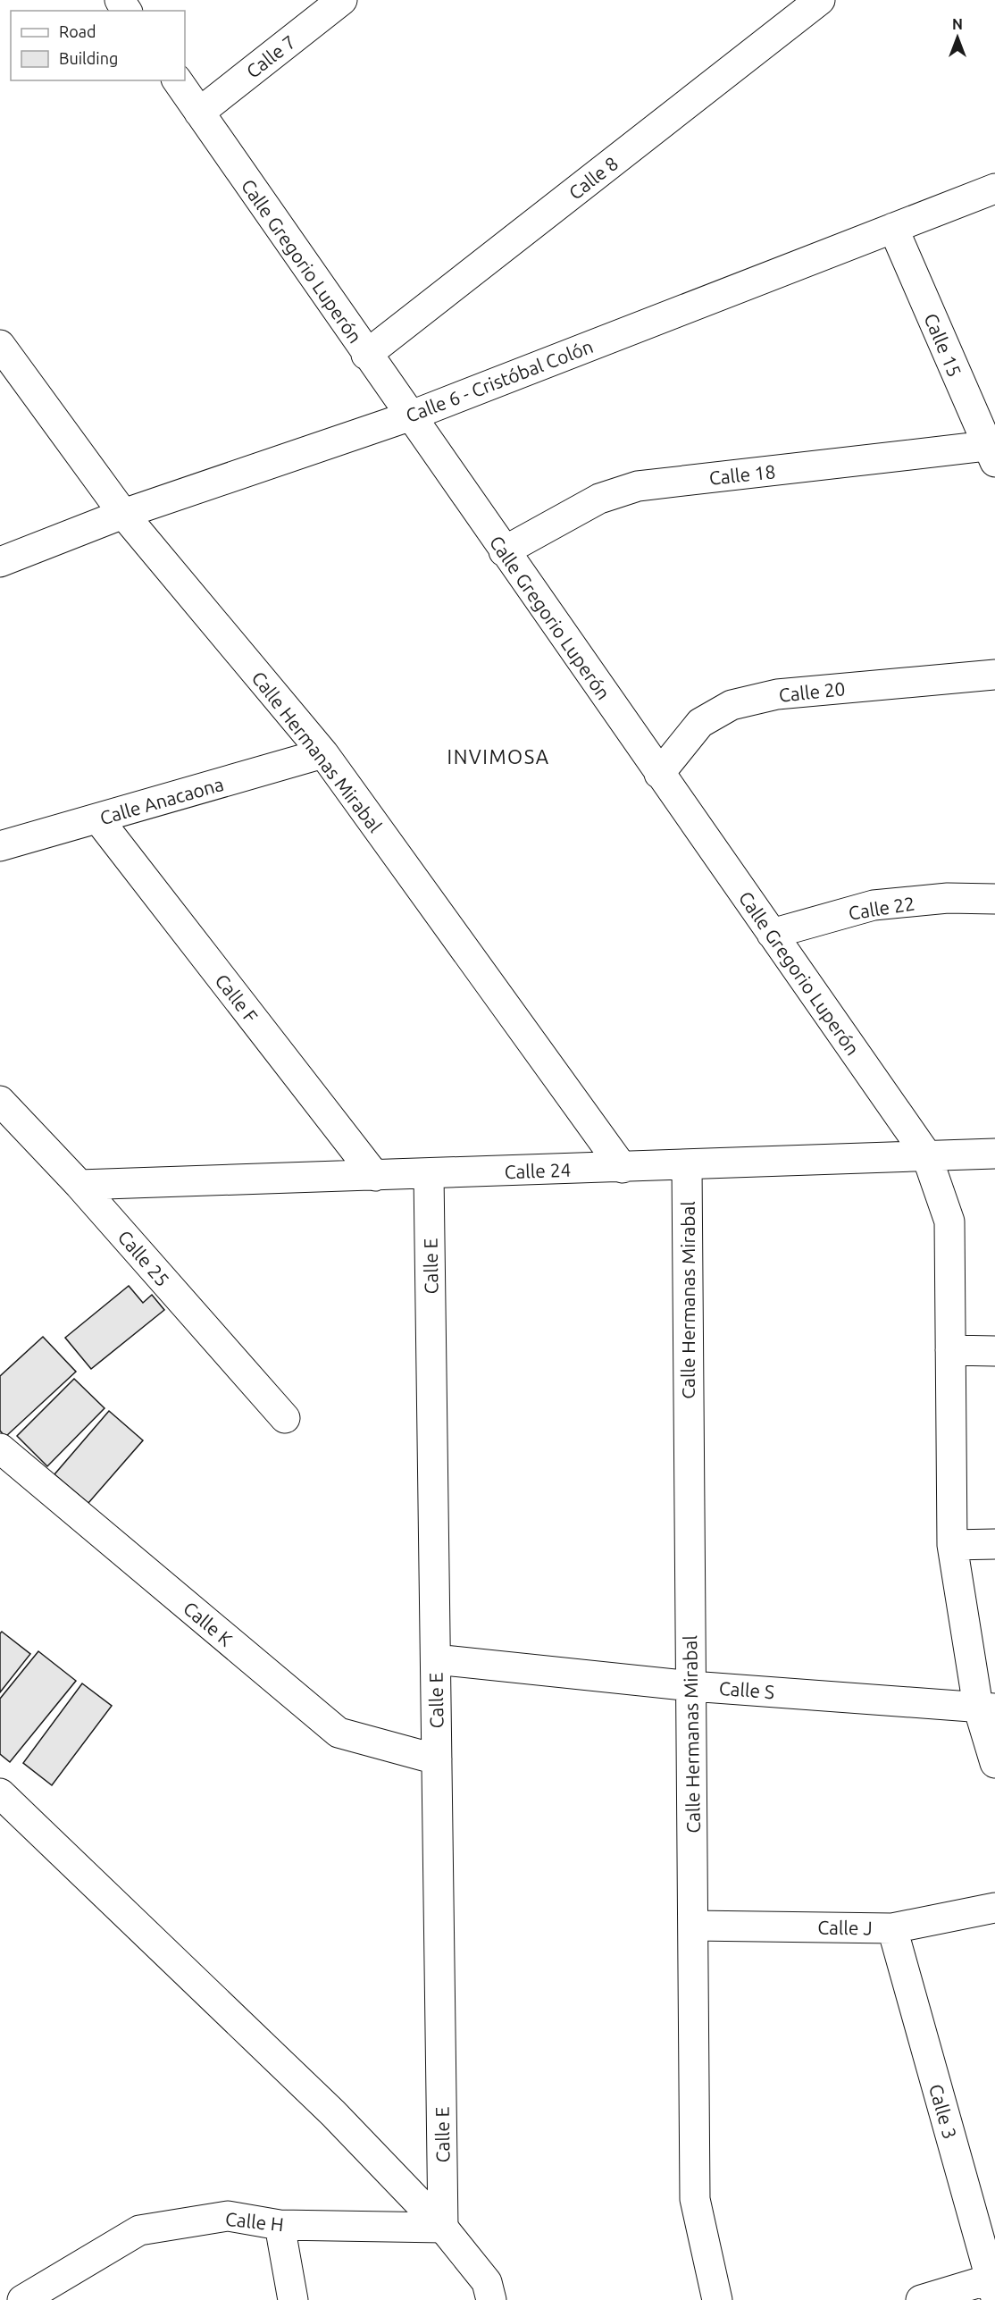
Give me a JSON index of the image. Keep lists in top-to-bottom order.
{
  "streets": {
    "street": [
      "Calle 7",
      "Calle 8",
      "Calle Gregorio Luperón",
      "Calle 15",
      "Calle 6 - Cristóbal Colón",
      "Calle 18",
      "Calle 20",
      "Calle Hermanas Mirabal",
      "Calle Anacaona",
      "Calle 22",
      "Calle F",
      "Calle 24",
      "Calle 25",
      "Calle E",
      "Calle K",
      "Calle S",
      "Calle J",
      "Calle 3",
      "Calle H"
    ]
  },
  "crossings": [
    ["Calle 7", "Calle Gregorio Luperón"],
    ["Calle 8", "Calle Gregorio Luperón"],
    ["Calle Gregorio Luperón", "Calle 6 - Cristóbal Colón"],
    ["Calle Gregorio Luperón", "Calle 18"],
    ["Calle Gregorio Luperón", "Calle 20"],
    ["Calle Gregorio Luperón", "Calle 22"],
    ["Calle Gregorio Luperón", "Calle 24"],
    ["Calle Gregorio Luperón", "Calle S"],
    ["Calle 15", "Calle 6 - Cristóbal Colón"],
    ["Calle 15", "Calle 18"],
    ["Calle 6 - Cristóbal Colón", "Calle Hermanas Mirabal"],
    ["Calle Hermanas Mirabal", "Calle Anacaona"],
    ["Calle Hermanas Mirabal", "Calle 24"],
    ["Calle Hermanas Mirabal", "Calle S"],
    ["Calle Hermanas Mirabal", "Calle J"],
    ["Calle Anacaona", "Calle F"],
    ["Calle F", "Calle 24"],
    ["Calle 24", "Calle 25"],
    ["Calle 24", "Calle E"],
    ["Calle E", "Calle K"],
    ["Calle E", "Calle S"],
    ["Calle E", "Calle H"],
    ["Calle J", "Calle 3"]
  ],
  "districts": ["INVIMOSA"],
  "legend": ["Road", "Building"],
  "north": "top"
}
